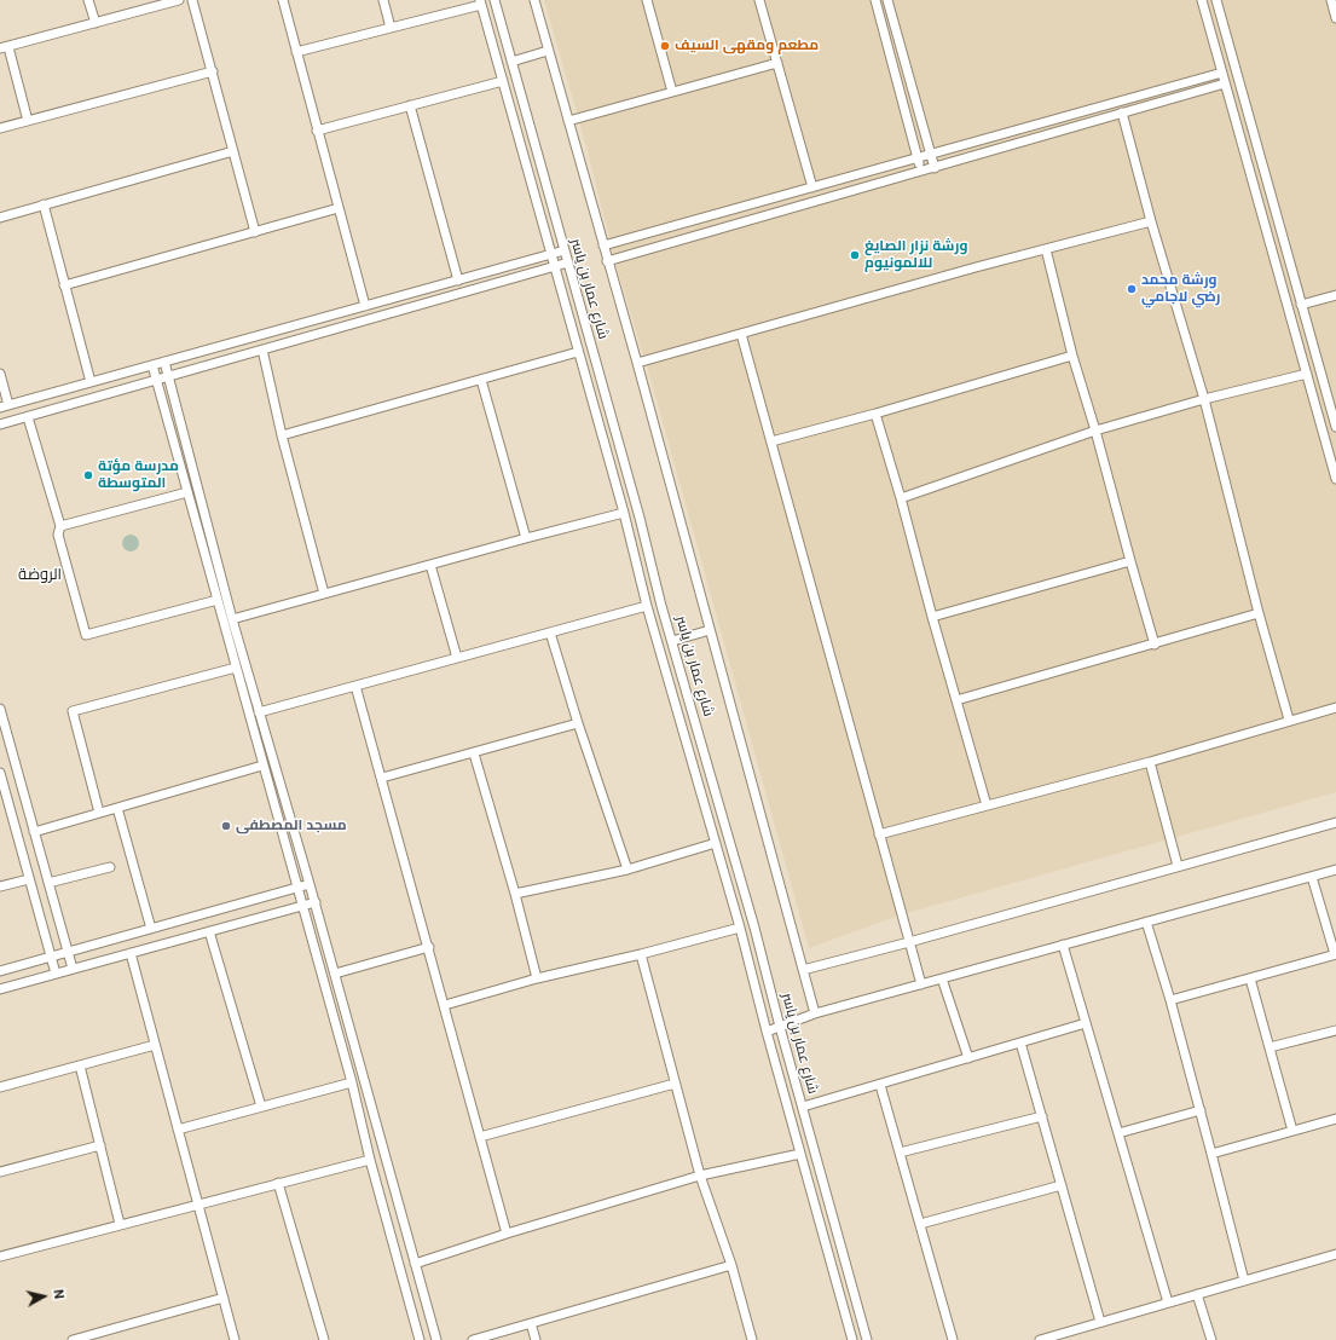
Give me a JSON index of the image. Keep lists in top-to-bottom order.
{
  "streets": {
    "street": ["شارع عمار بن ياسر"]
  },
  "districts": ["الروضة"],
  "places": [
    "مطعم ومقهى السيف",
    "ورشة نزار الصايغ للالمونيوم",
    "ورشة محمد رضي لاجامي",
    "مدرسة مؤتة المتوسطة",
    "مسجد المصطفى"
  ],
  "north": "right"
}
